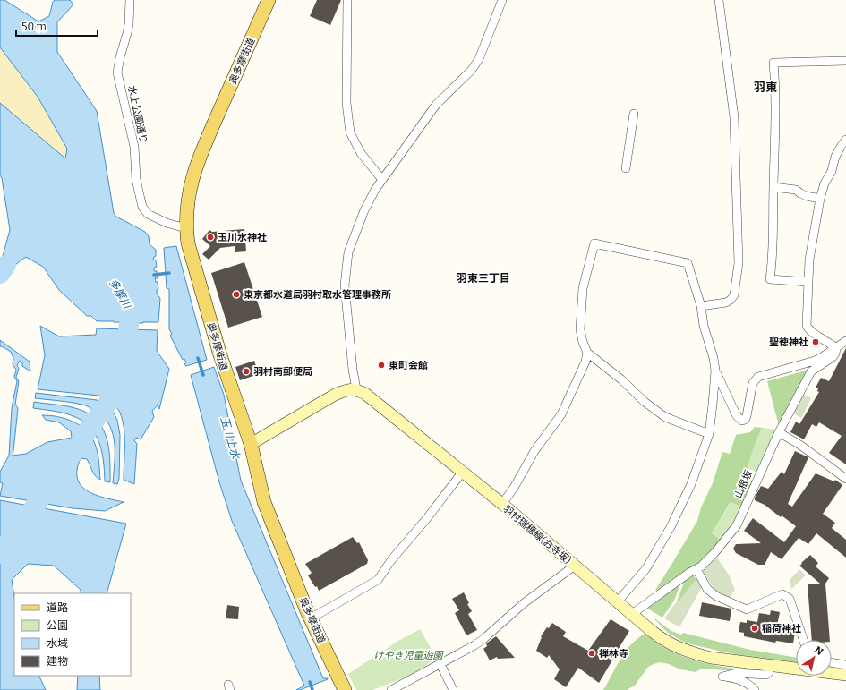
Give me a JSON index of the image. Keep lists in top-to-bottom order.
{
  "streets": {
    "main road": ["奥多摩街道", "羽村瑞穂線(お寺坂)"],
    "street": ["水上公園通り", "山根坂"]
  },
  "crossings": [
    ["奥多摩街道", "水上公園通り"],
    ["山根坂", "羽村瑞穂線(お寺坂)"]
  ],
  "districts": ["羽東", "羽東三丁目"],
  "water": ["多摩川", "玉川上水"],
  "parks": ["けやき児童遊園"],
  "places": [
    "玉川水神社",
    "東京都水道局羽村取水管理事務所",
    "聖徳神社",
    "東町会館",
    "羽村南郵便局",
    "稲荷神社",
    "禅林寺"
  ],
  "legend": [
    "道路",
    "公園",
    "水域",
    "建物"
  ],
  "scale_bar": "50 m",
  "north": "top right"
}
